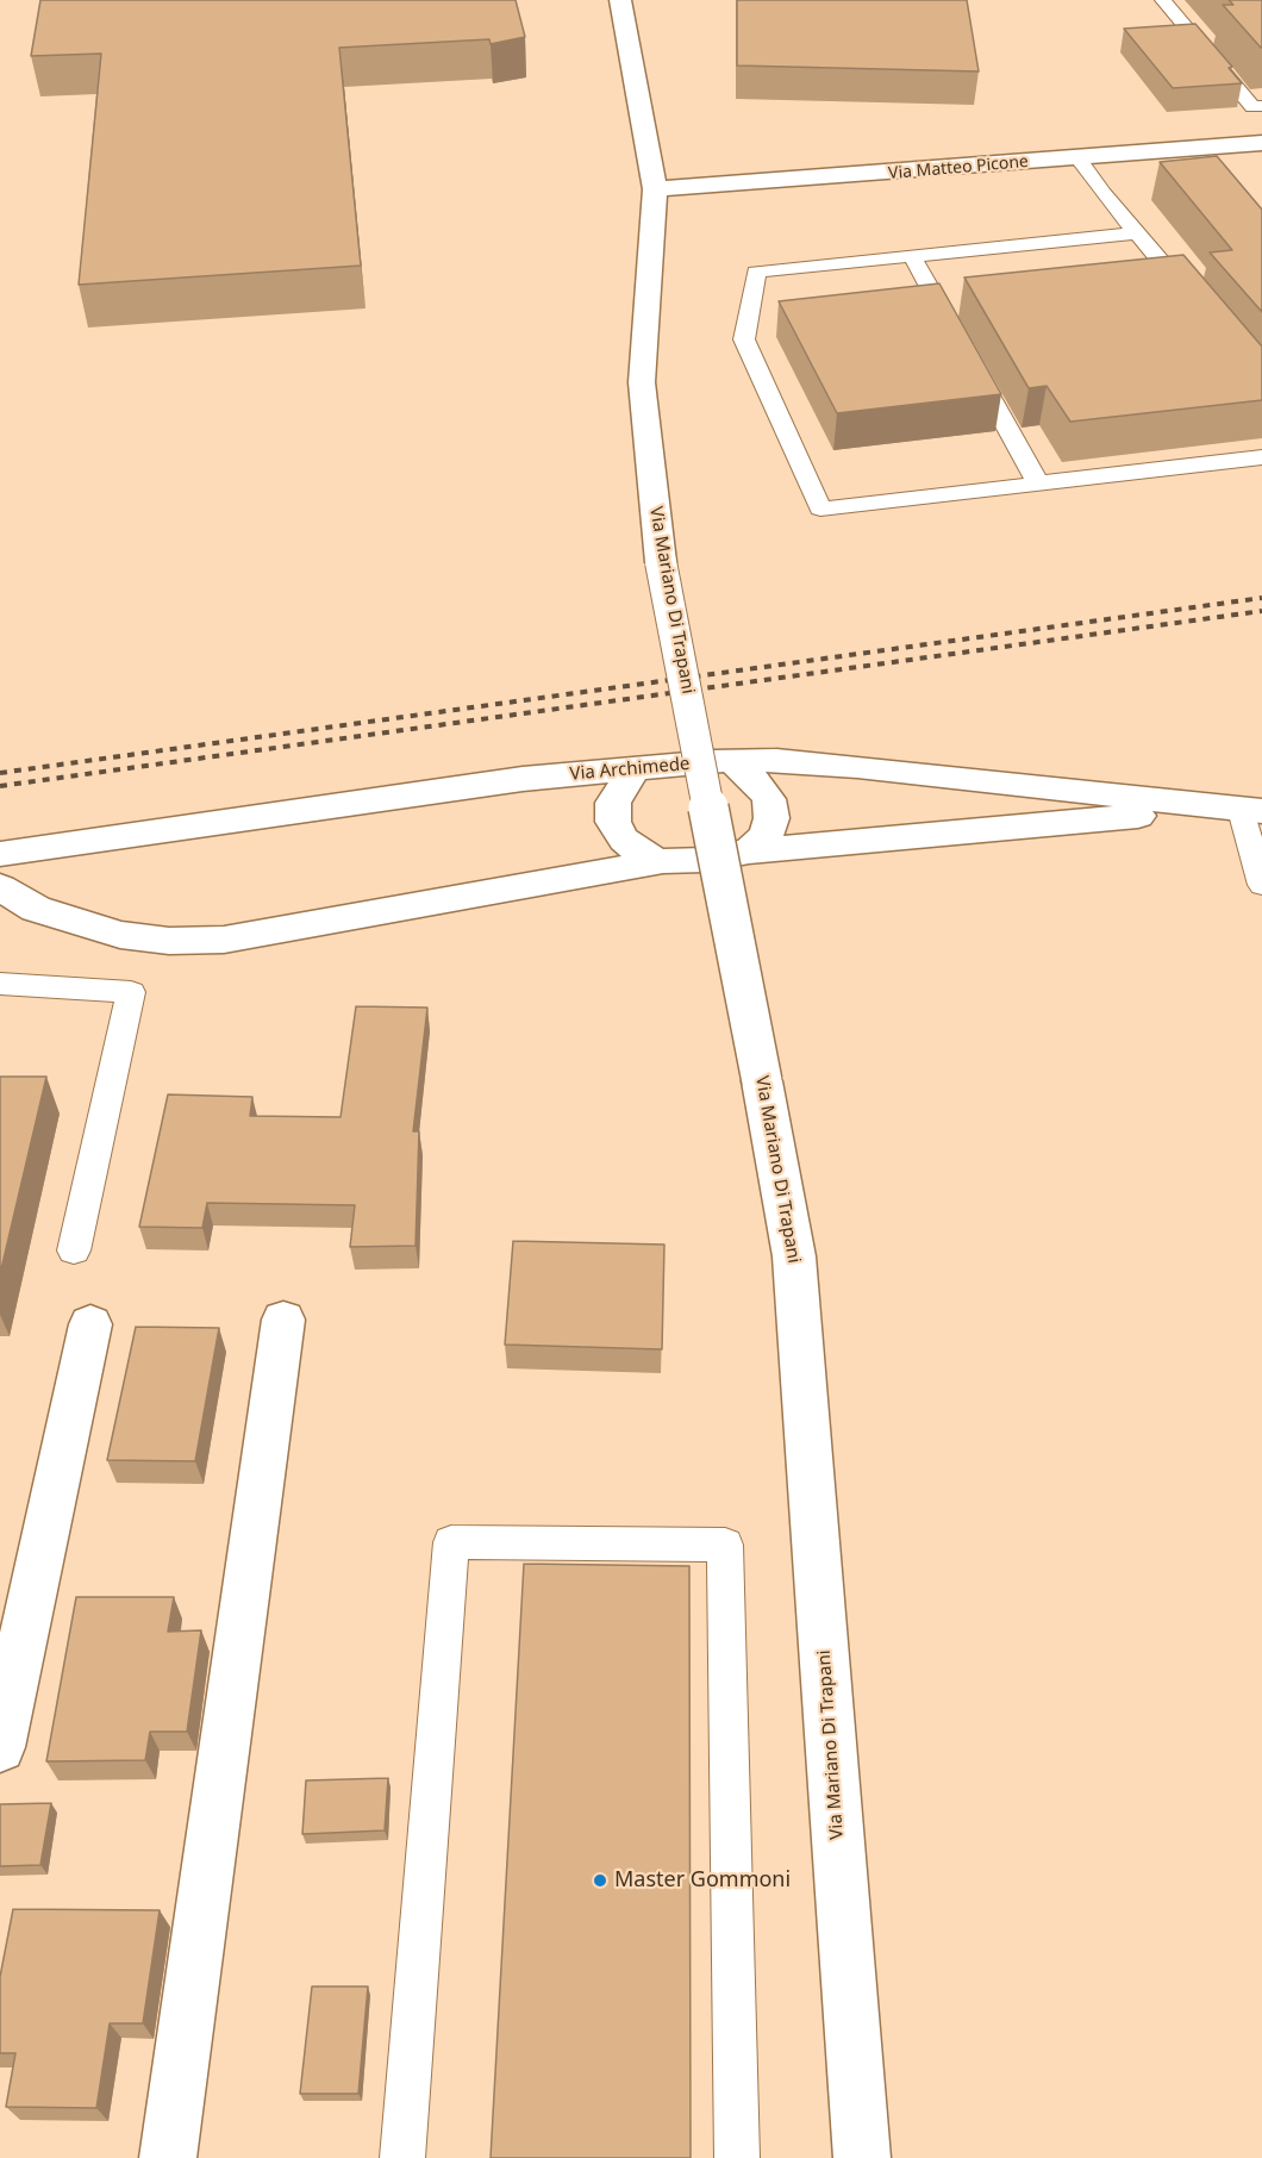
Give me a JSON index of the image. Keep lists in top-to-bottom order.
{
  "streets": {
    "street": ["Via Matteo Picone", "Via Mariano Di Trapani", "Via Archimede"]
  },
  "crossings": [
    ["Via Matteo Picone", "Via Mariano Di Trapani"]
  ],
  "places": ["Master Gommoni"]
}
